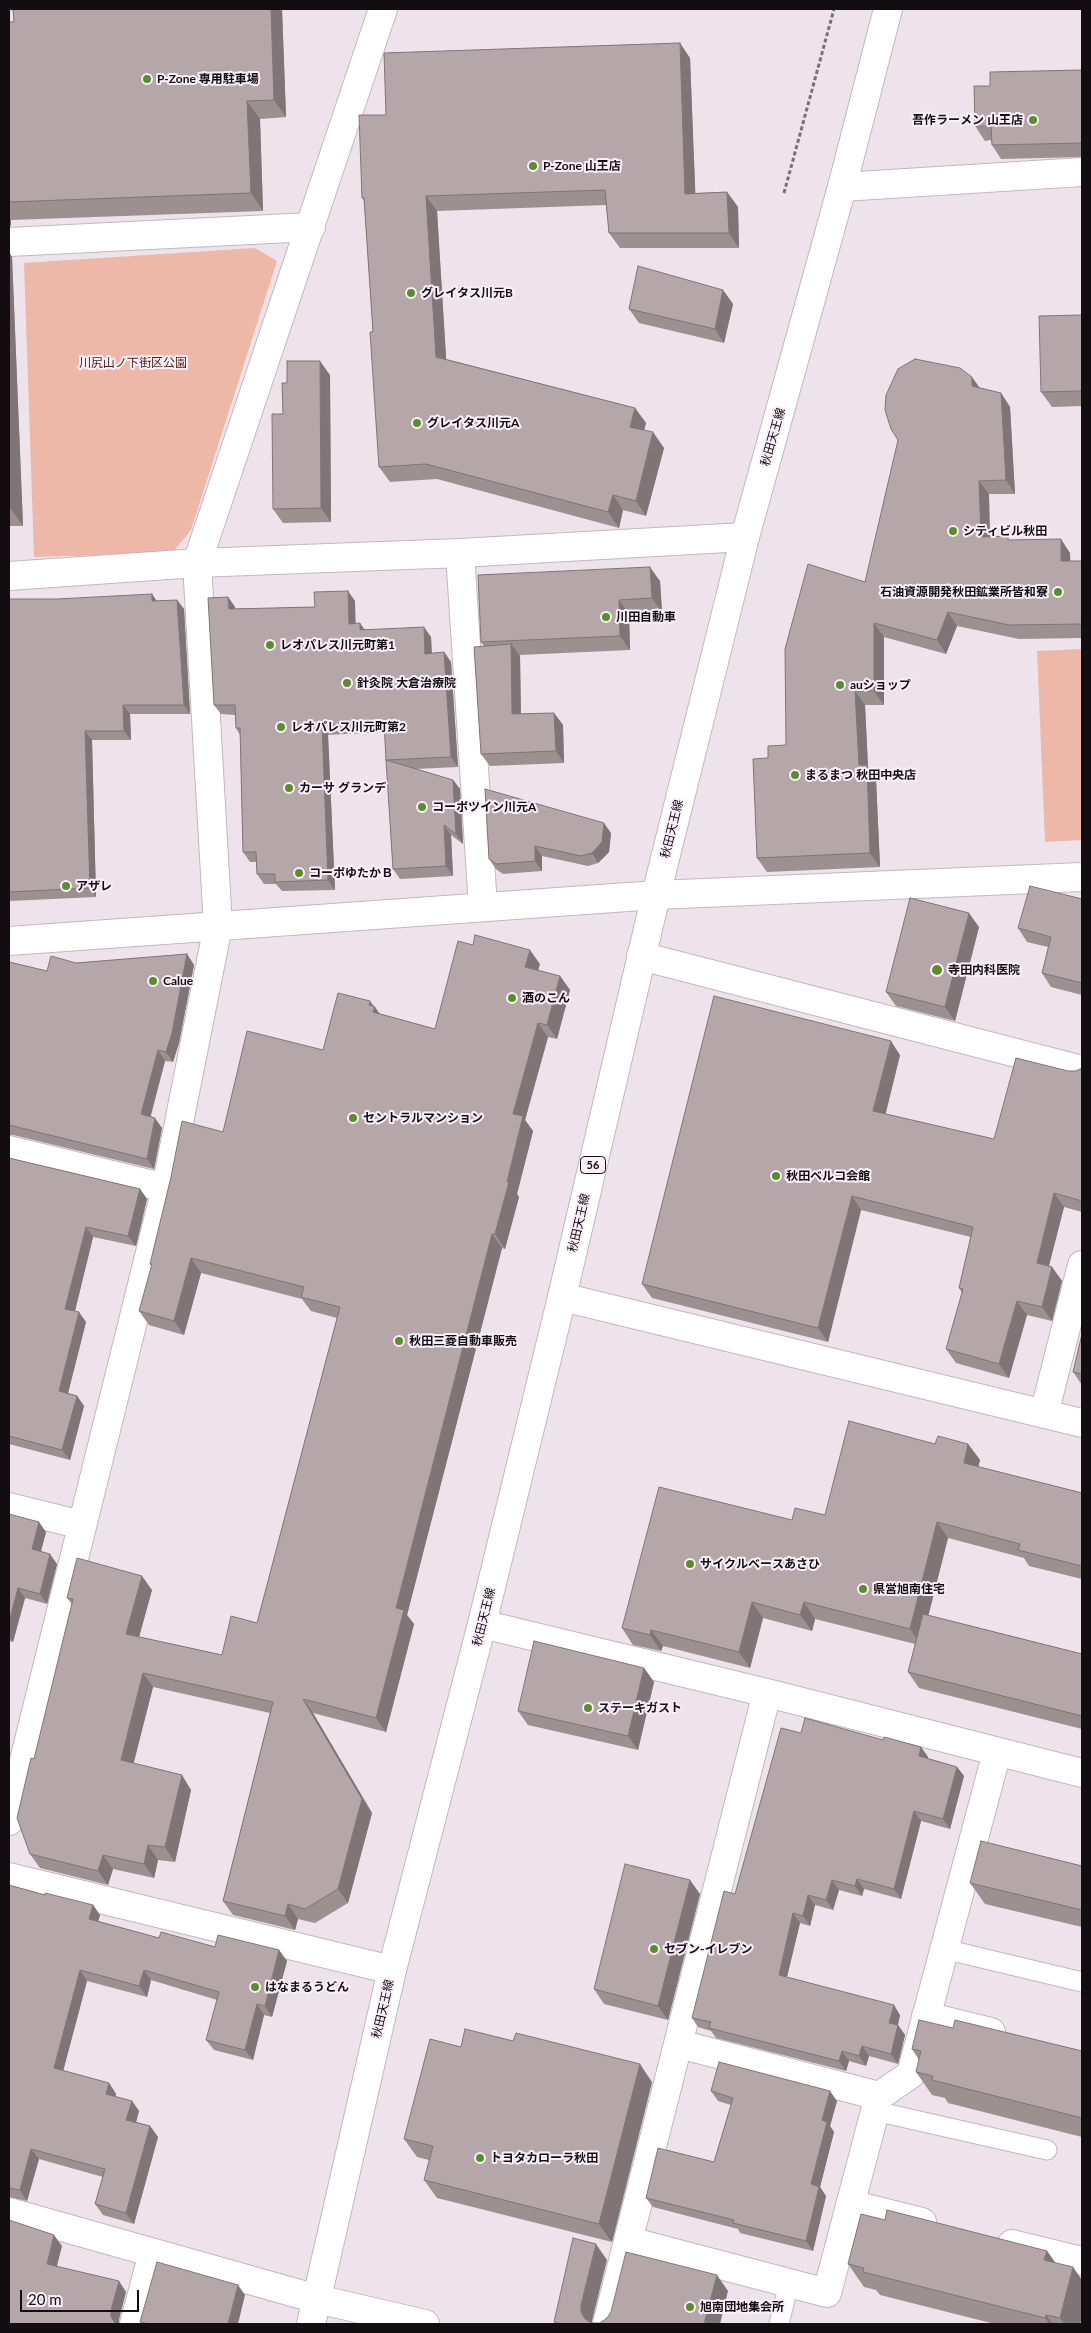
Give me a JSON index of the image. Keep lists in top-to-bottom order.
{
  "streets": {
    "street": ["秋田天王線", "56"]
  },
  "parks": ["川尻山ノ下街区公園"],
  "places": [
    "P-Zone 専用駐車場",
    "吾作ラーメン 山王店",
    "P-Zone 山王店",
    "グレイタス川元B",
    "グレイタス川元A",
    "シティビル秋田",
    "石油資源開発秋田鉱業所皆和寮",
    "川田自動車",
    "レオパレス川元町第1",
    "針灸院 大倉治療院",
    "auショップ",
    "レオパレス川元町第2",
    "まるまつ 秋田中央店",
    "カーサ グランデ",
    "コーポツイン川元A",
    "コーポゆたかＢ",
    "アザレ",
    "寺田内科医院",
    "Calue",
    "酒のこん",
    "セントラルマンション",
    "秋田ベルコ会館",
    "秋田三菱自動車販売",
    "サイクルベースあさひ",
    "県営旭南住宅",
    "ステーキガスト",
    "セブン-イレブン",
    "はなまるうどん",
    "トヨタカローラ秋田",
    "旭南団地集会所"
  ],
  "scale_bar": "20 m"
}
